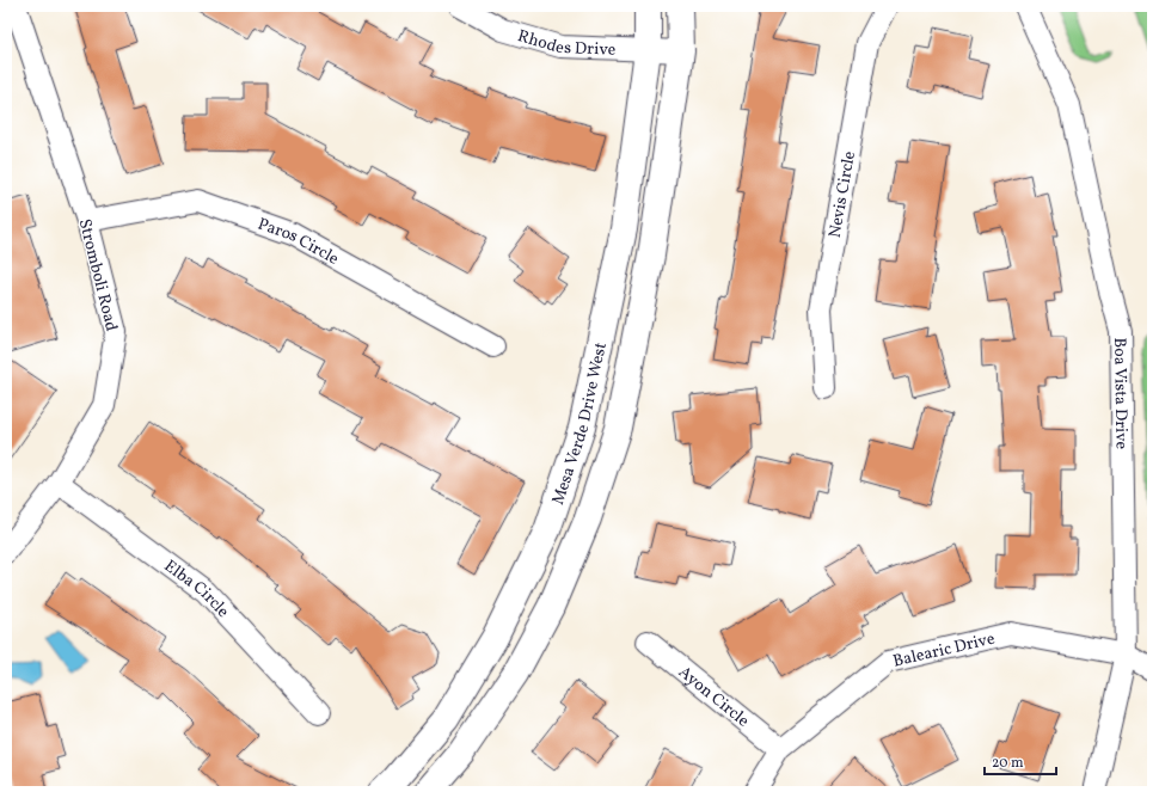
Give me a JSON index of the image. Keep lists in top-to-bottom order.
{
  "streets": {
    "street": [
      "Rhodes Drive",
      "Nevis Circle",
      "Paros Circle",
      "Stromboli Road",
      "Boa Vista Drive",
      "Mesa Verde Drive West",
      "Elba Circle",
      "Balearic Drive",
      "Ayon Circle"
    ]
  },
  "crossings": [
    ["Rhodes Drive", "Mesa Verde Drive West"],
    ["Paros Circle", "Stromboli Road"],
    ["Stromboli Road", "Elba Circle"],
    ["Boa Vista Drive", "Balearic Drive"],
    ["Balearic Drive", "Ayon Circle"]
  ],
  "scale_bar": "20 m"
}
